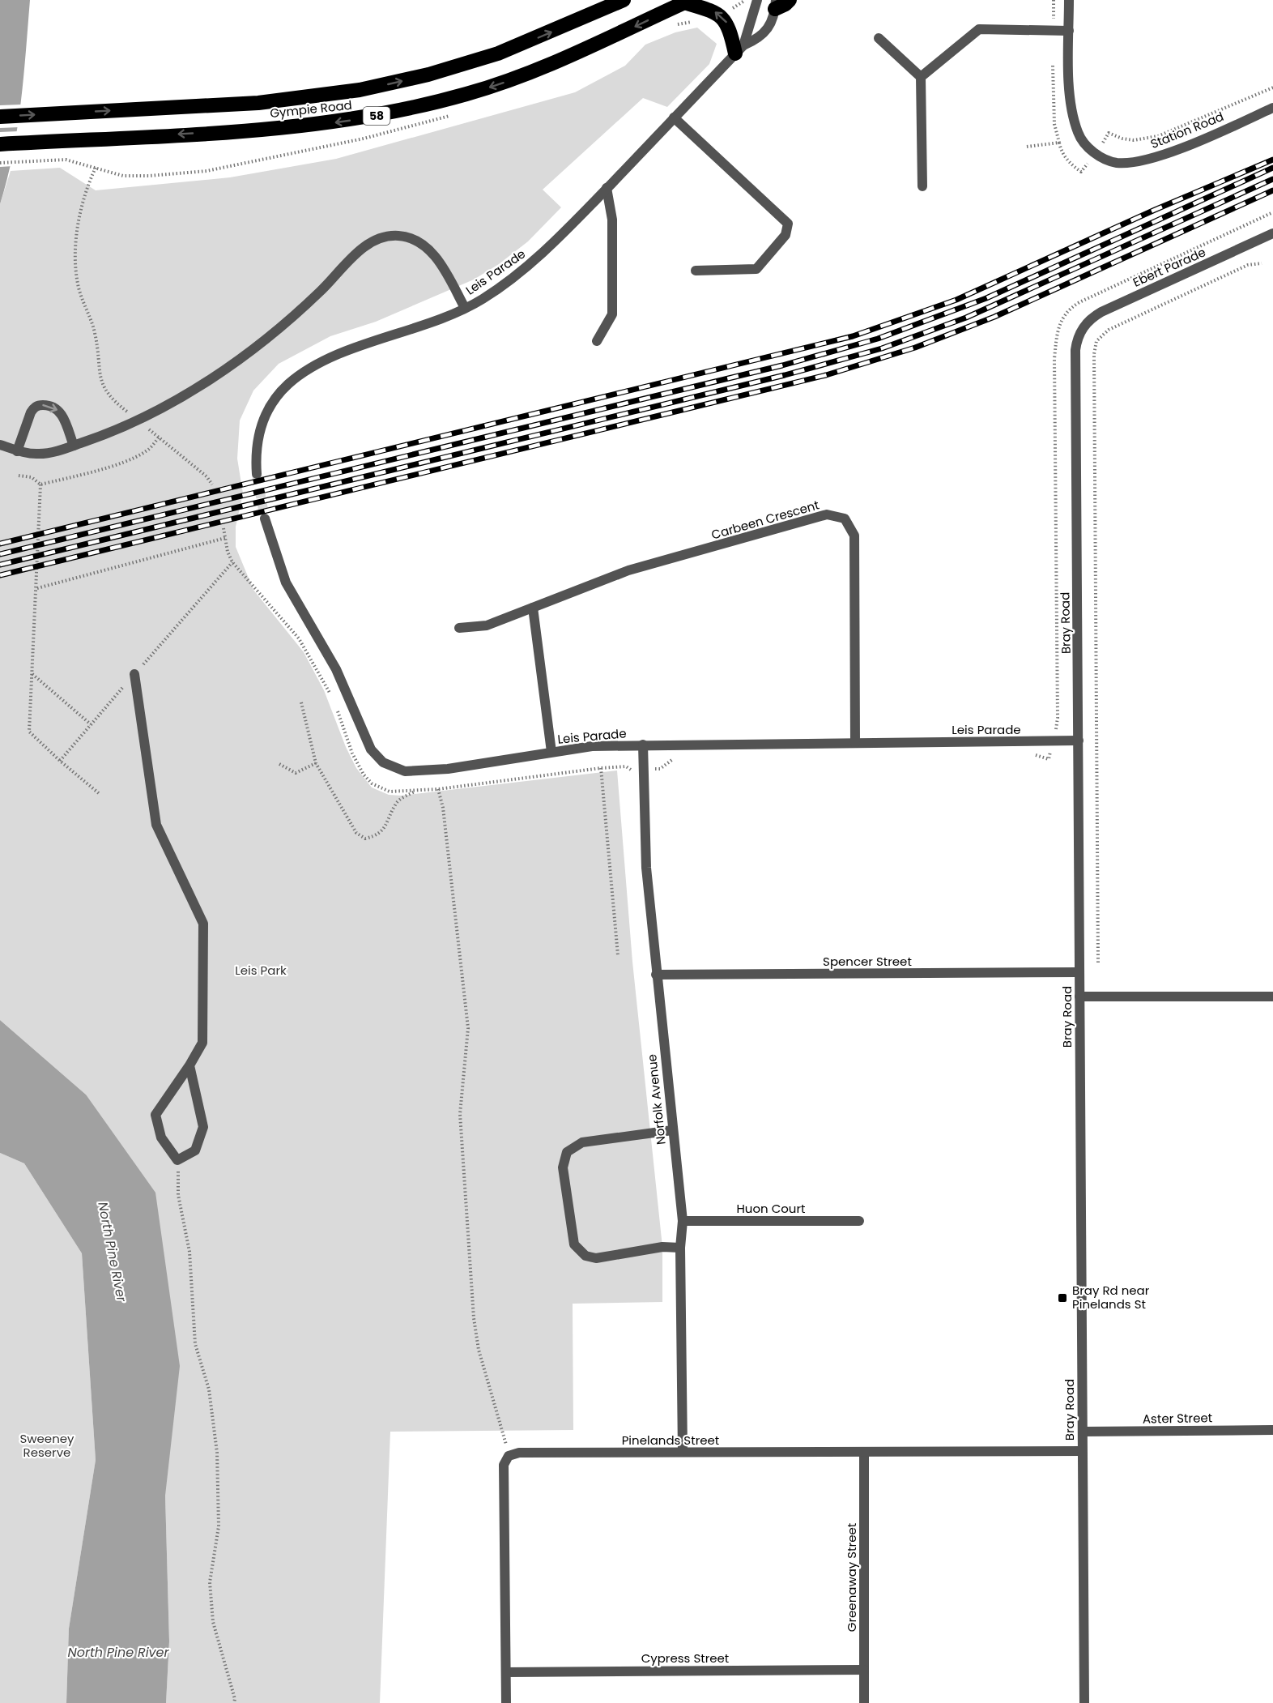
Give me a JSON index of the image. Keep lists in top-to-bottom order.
{
  "streets": {
    "highway": ["Gympie Road", "58"],
    "street": [
      "Station Road",
      "Ebert Parade",
      "Leis Parade",
      "Carbeen Crescent",
      "Bray Road",
      "Spencer Street",
      "Norfolk Avenue",
      "Huon Court",
      "Aster Street",
      "Pinelands Street",
      "Greenaway Street",
      "Cypress Street"
    ]
  },
  "crossings": [
    ["Ebert Parade", "Bray Road"],
    ["Leis Parade", "Carbeen Crescent"],
    ["Leis Parade", "Bray Road"],
    ["Leis Parade", "Norfolk Avenue"],
    ["Bray Road", "Spencer Street"],
    ["Bray Road", "Aster Street"],
    ["Bray Road", "Pinelands Street"],
    ["Spencer Street", "Norfolk Avenue"],
    ["Norfolk Avenue", "Huon Court"],
    ["Norfolk Avenue", "Pinelands Street"],
    ["Pinelands Street", "Greenaway Street"],
    ["Greenaway Street", "Cypress Street"]
  ],
  "water": ["North Pine River"],
  "parks": ["Leis Park", "Sweeney Reserve"],
  "places": {
    "transit": ["Bray Rd near Pinelands St"]
  }
}
